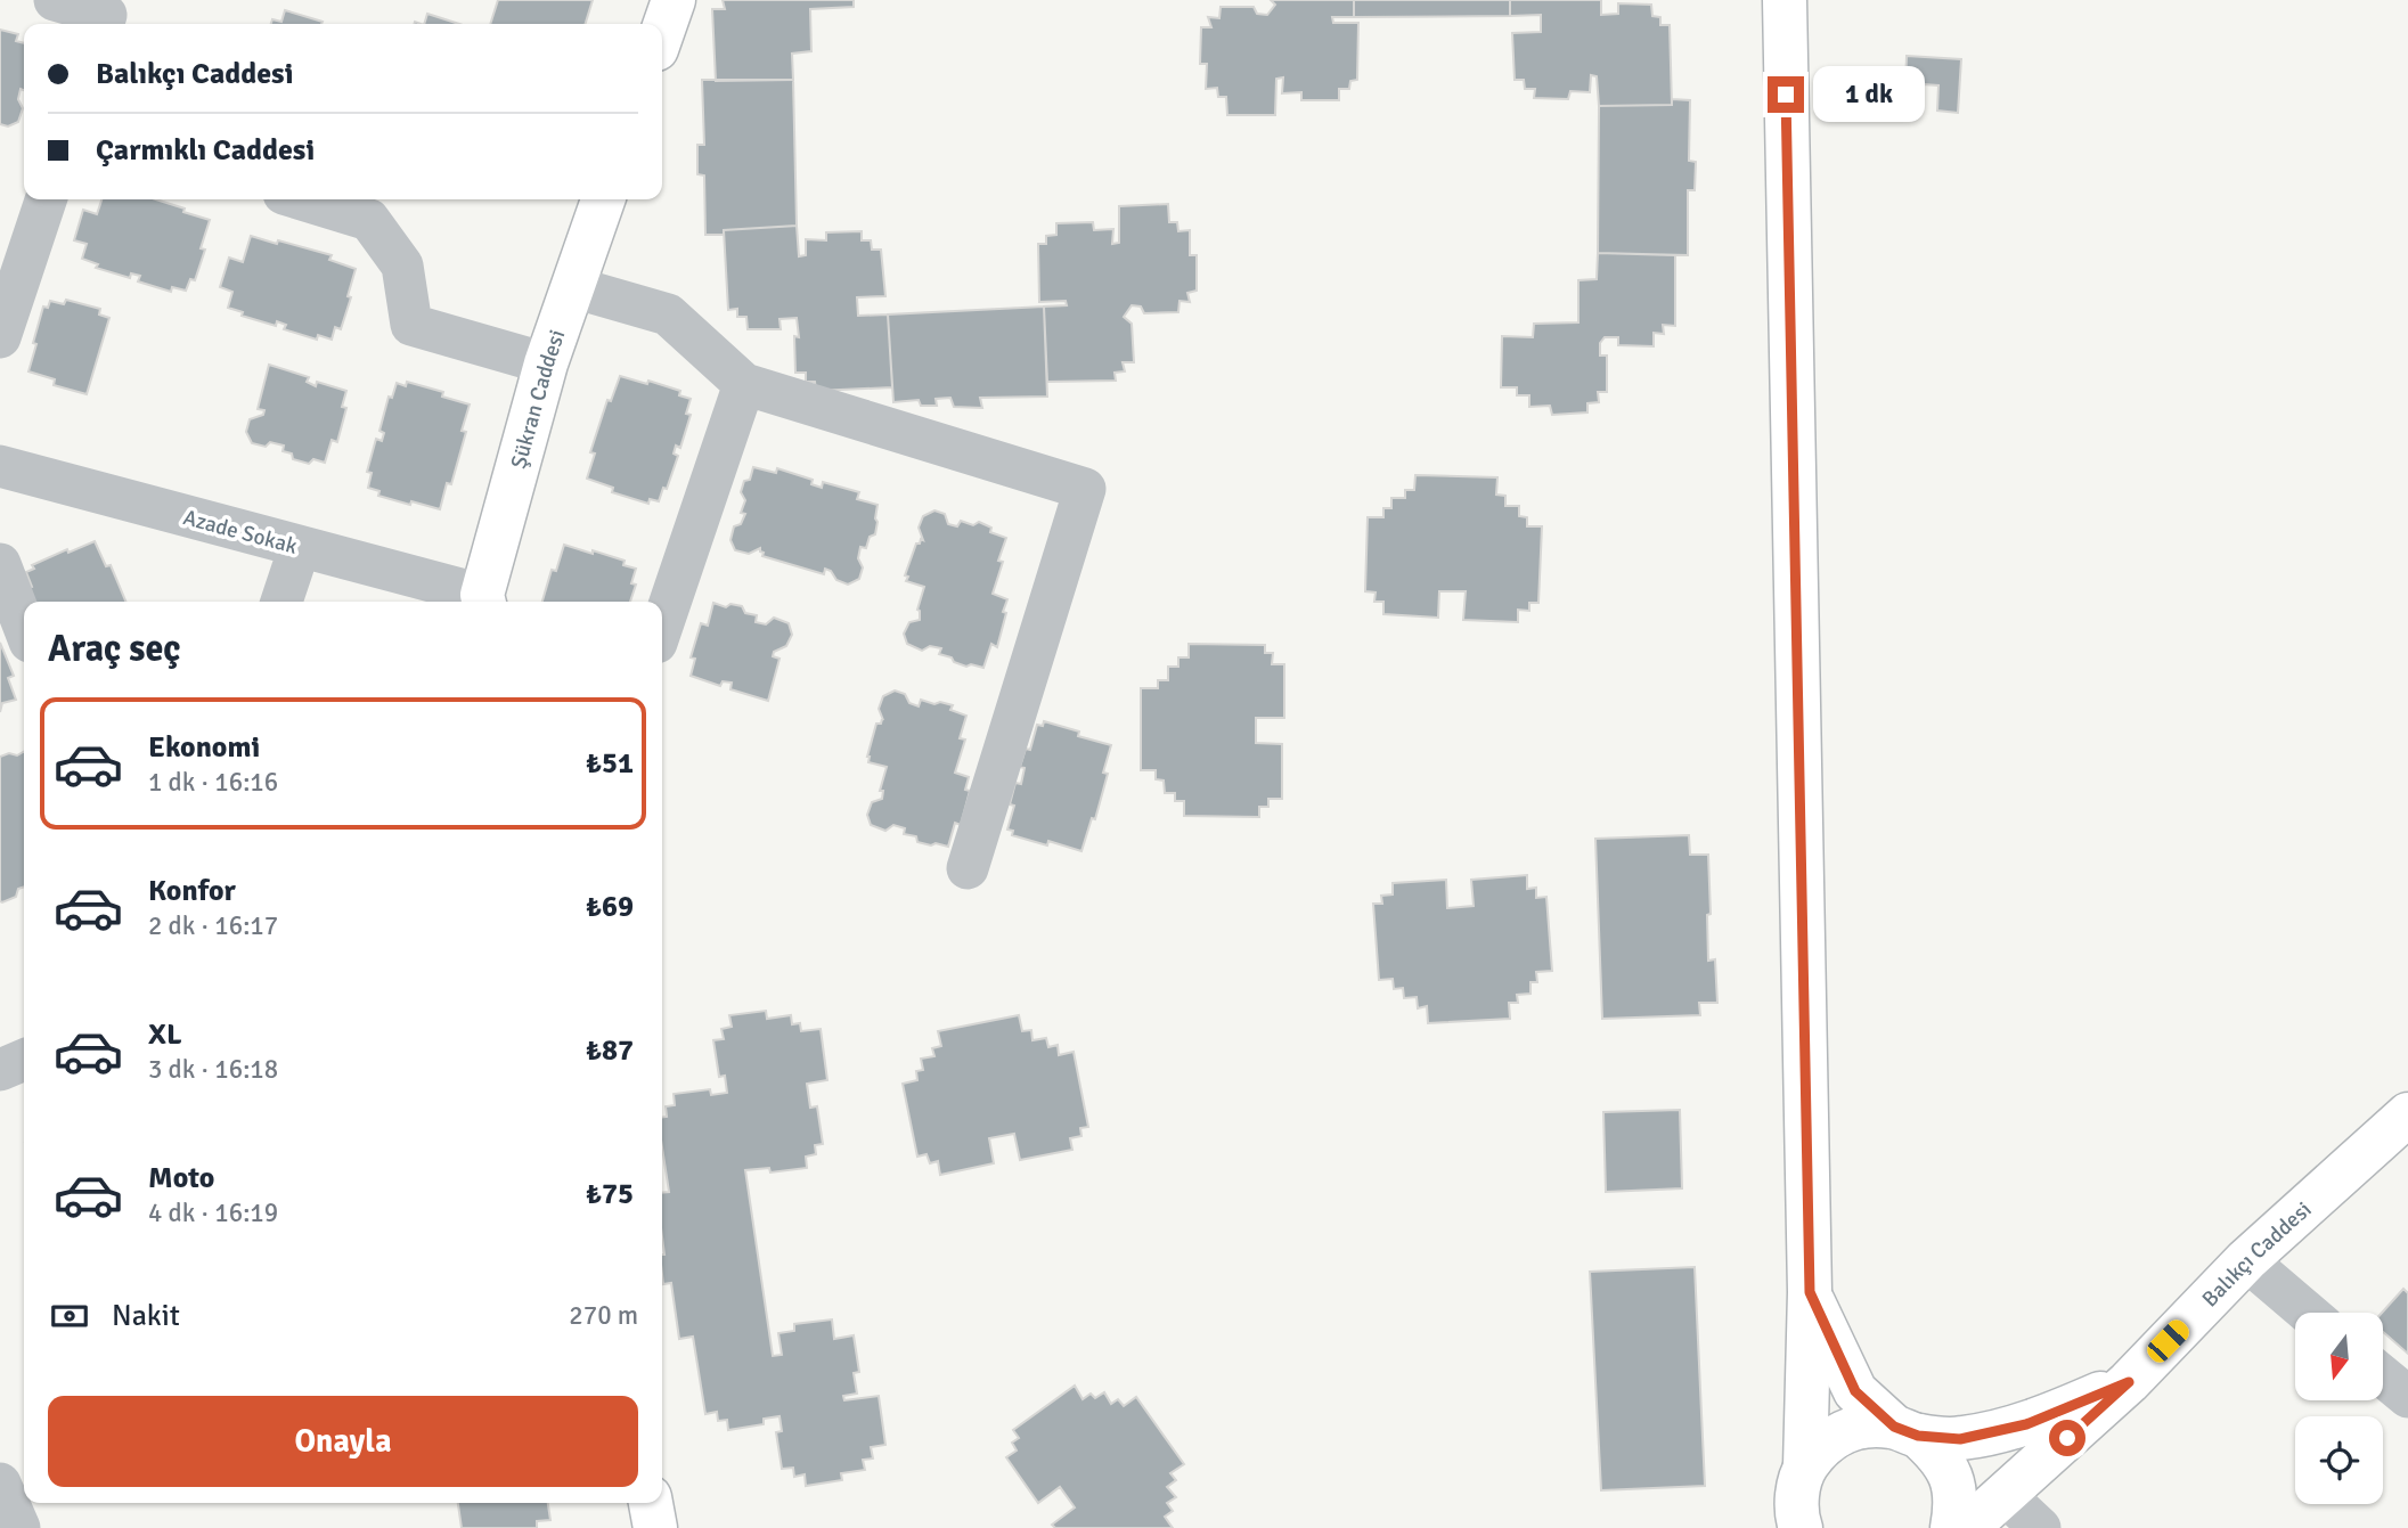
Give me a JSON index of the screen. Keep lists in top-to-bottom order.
{
  "streets": {
    "main road": ["Şükran Caddesi", "Balıkçı Caddesi"],
    "street": ["Azade Sokak"]
  },
  "crossings": [
    ["Şükran Caddesi", "Azade Sokak"]
  ],
  "north": "bottom",
  "page": {
    "banner": ["Balıkçı Caddesi", "Çarmıklı Caddesi"],
    "bubble": "1 dk",
    "heading": "Araç seç",
    "list": [
      {
        "name": "Ekonomi",
        "note": "1 dk · 16:16",
        "value": "₺51"
      },
      {
        "name": "Konfor",
        "note": "2 dk · 16:17",
        "value": "₺69"
      },
      {
        "name": "XL",
        "note": "3 dk · 16:18",
        "value": "₺87"
      },
      {
        "name": "Moto",
        "note": "4 dk · 16:19",
        "value": "₺75"
      }
    ],
    "pay": ["Nakit", "270 m"],
    "buttons": "Onayla"
  }
}
